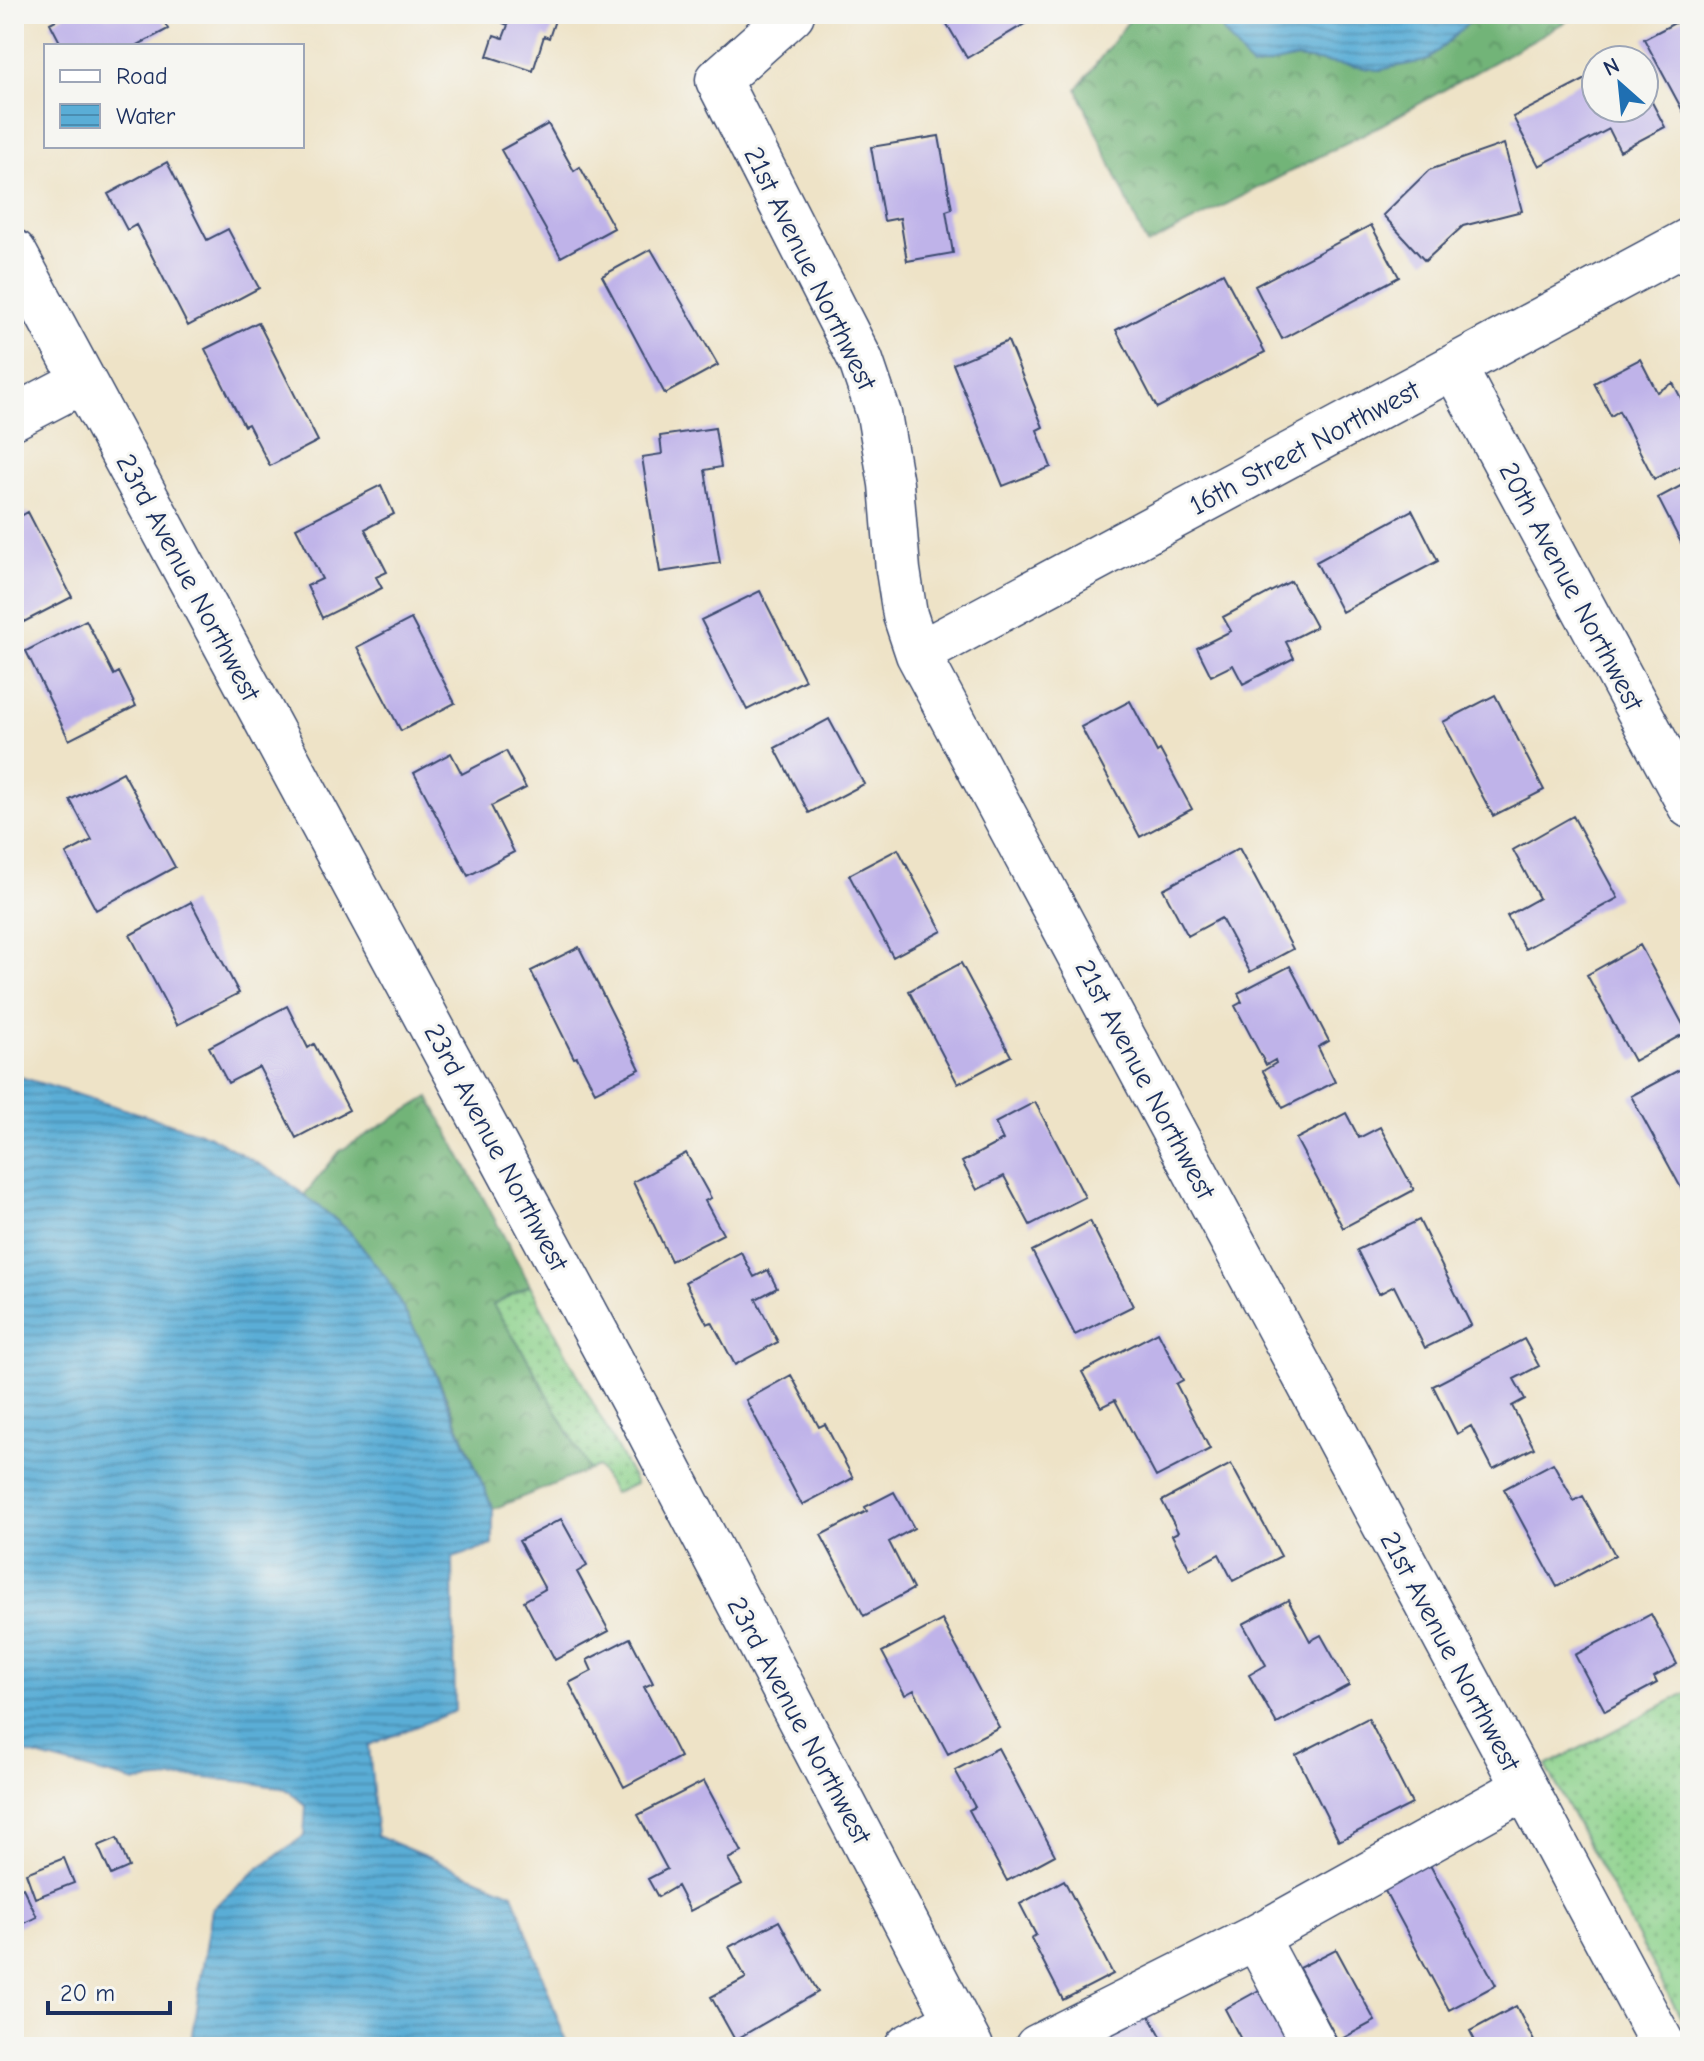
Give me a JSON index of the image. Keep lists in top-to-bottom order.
{
  "streets": {
    "street": [
      "21st Avenue Northwest",
      "16th Street Northwest",
      "23rd Avenue Northwest",
      "20th Avenue Northwest"
    ]
  },
  "crossings": [
    ["21st Avenue Northwest", "16th Street Northwest"],
    ["16th Street Northwest", "20th Avenue Northwest"]
  ],
  "legend": ["Road", "Water"],
  "scale_bar": "20 m",
  "north": "top left"
}
